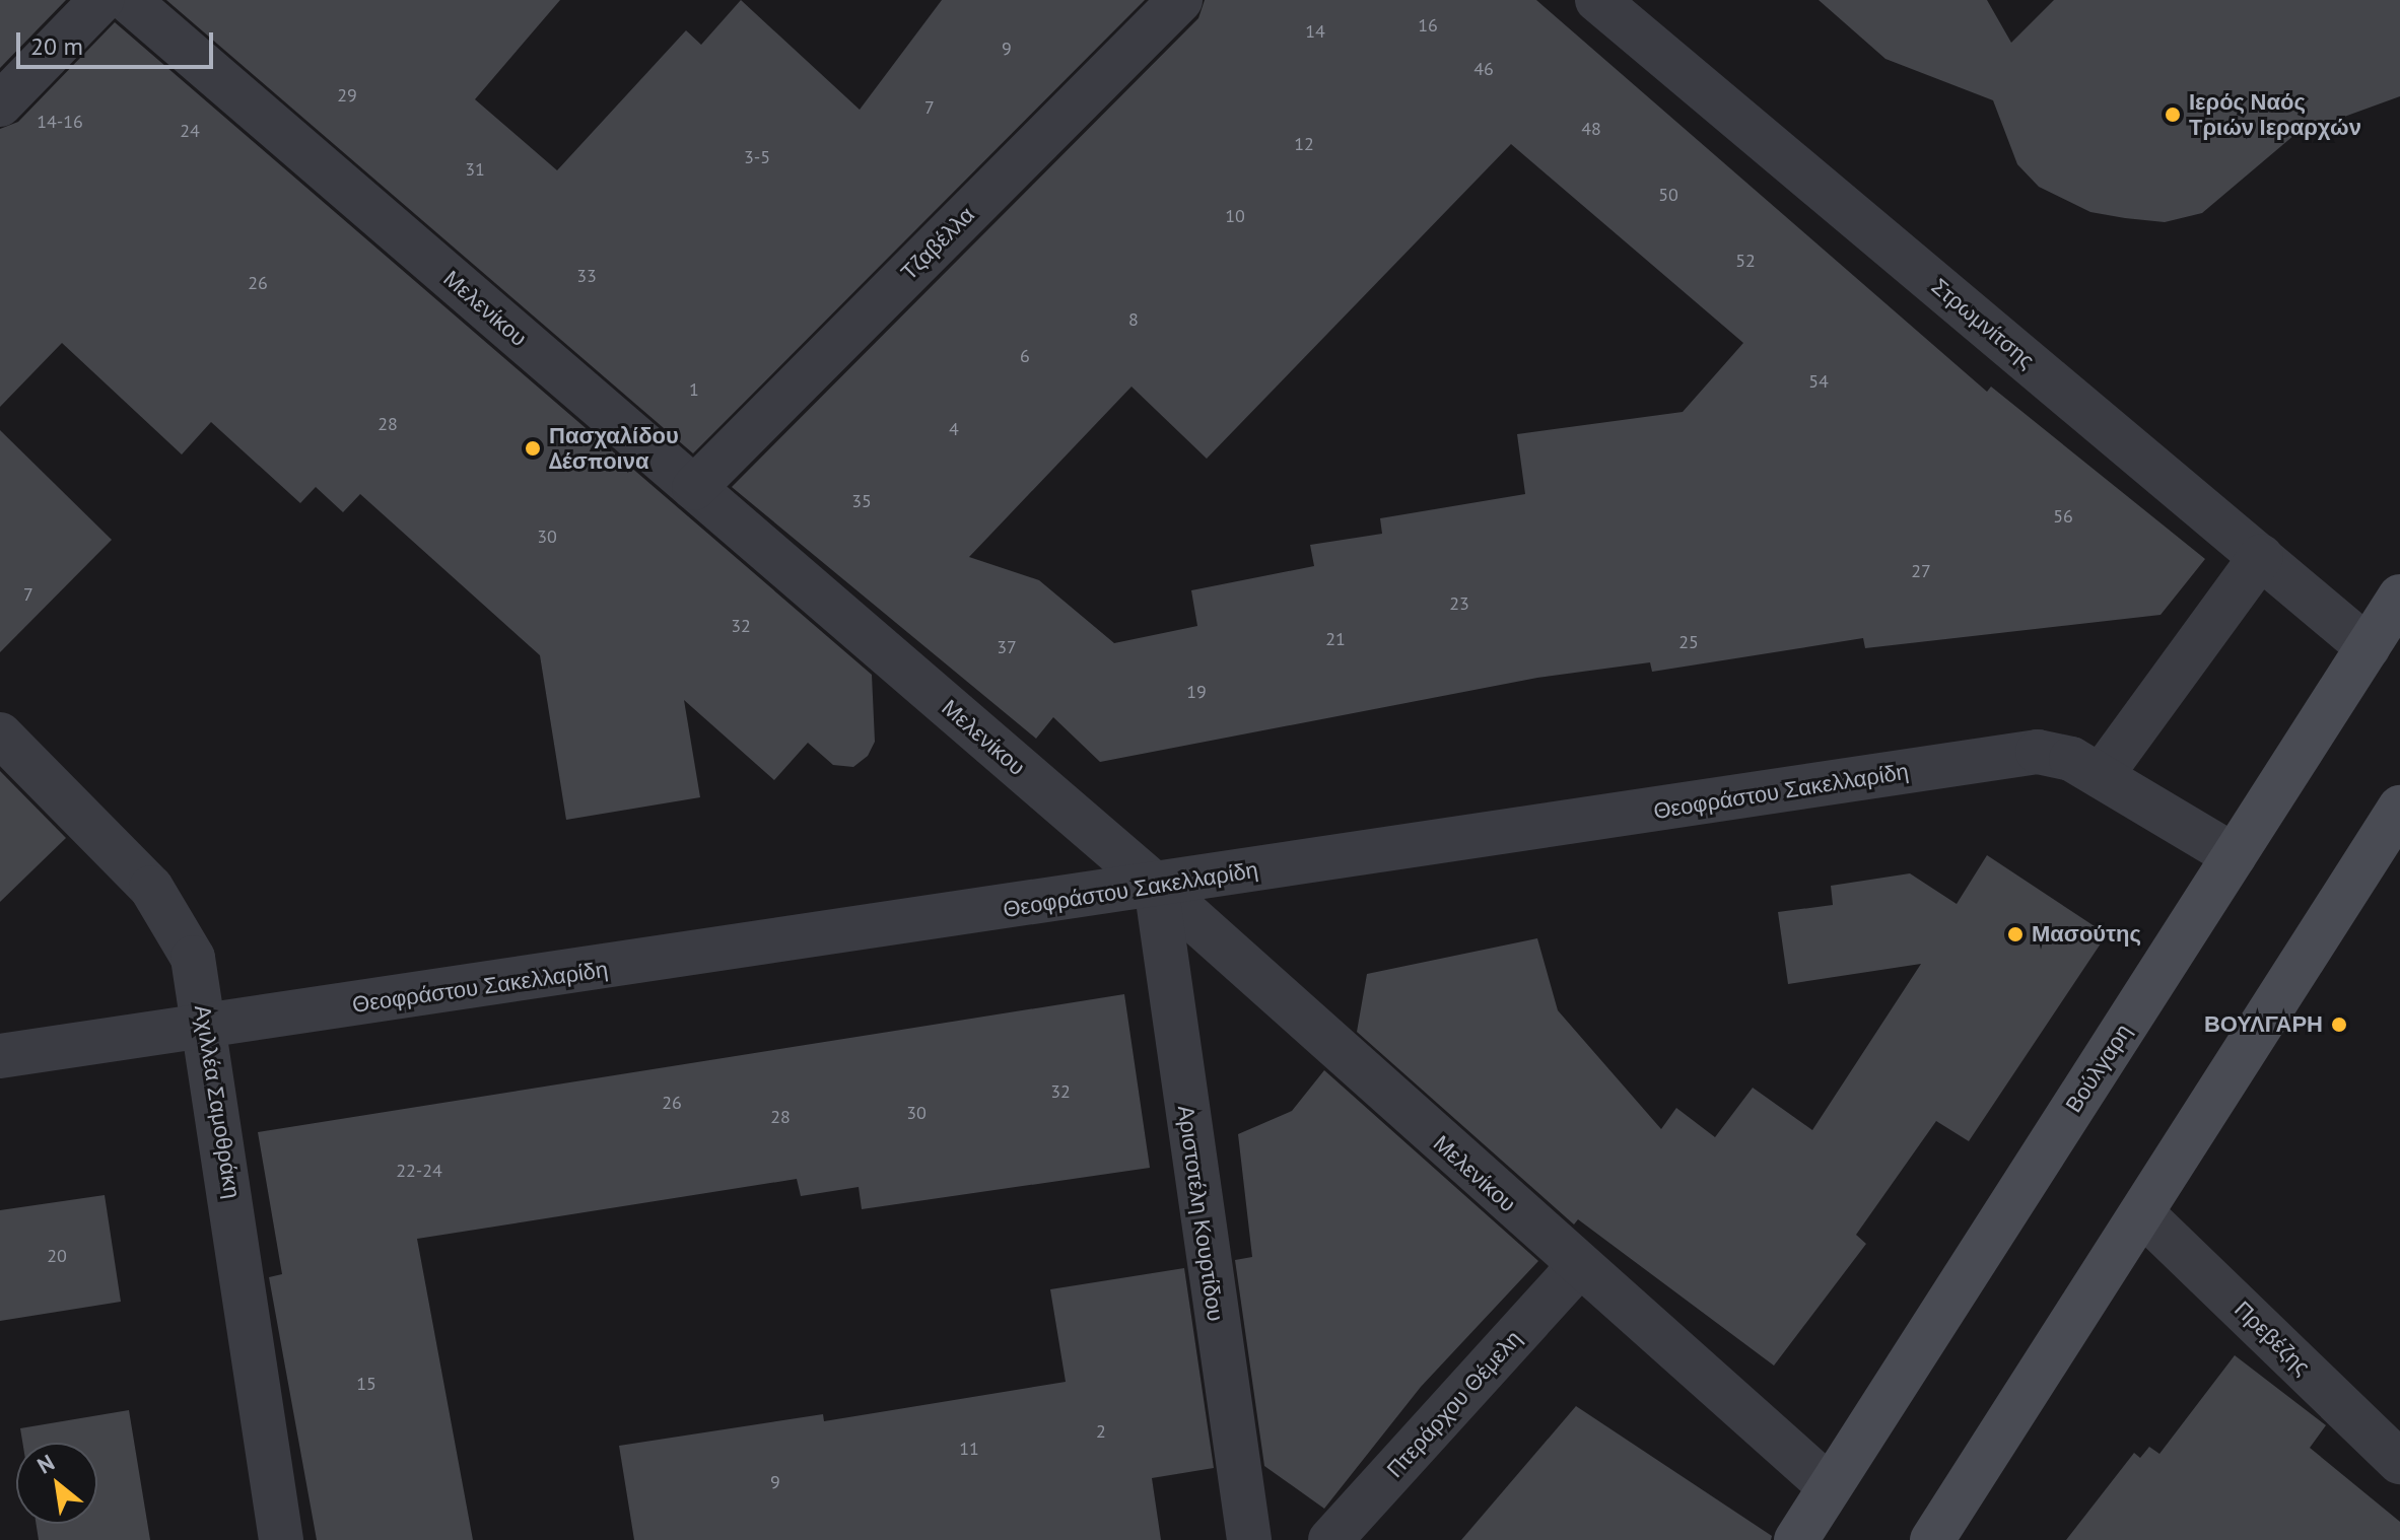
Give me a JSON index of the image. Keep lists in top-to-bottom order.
{
  "streets": {
    "main road": ["Βούλγαρη"],
    "street": [
      "Τζαβέλλα",
      "Μελενίκου",
      "Στρωμνίτσης",
      "Θεοφράστου Σακελλαρίδη",
      "Αχιλλέα Σαμοθράκη",
      "Αριστοτέλη Κουρτίδου",
      "Πρεβέζης",
      "Πτεράρχου Θέμελη"
    ]
  },
  "crossings": [
    ["Τζαβέλλα", "Μελενίκου"],
    ["Μελενίκου", "Θεοφράστου Σακελλαρίδη"],
    ["Μελενίκου", "Βούλγαρη"],
    ["Μελενίκου", "Αριστοτέλη Κουρτίδου"],
    ["Μελενίκου", "Πτεράρχου Θέμελη"],
    ["Στρωμνίτσης", "Βούλγαρη"],
    ["Θεοφράστου Σακελλαρίδη", "Βούλγαρη"],
    ["Θεοφράστου Σακελλαρίδη", "Αχιλλέα Σαμοθράκη"],
    ["Θεοφράστου Σακελλαρίδη", "Αριστοτέλη Κουρτίδου"]
  ],
  "places": [
    "Ιερός Ναός Τριών Ιεραρχών",
    "Πασχαλίδου Δέσποινα",
    "Μασούτης",
    "ΒΟΥΛΓΑΡΗ"
  ],
  "house_numbers": [
    "16",
    "14",
    "9",
    "46",
    "29",
    "7",
    "14-16",
    "48",
    "24",
    "12",
    "3-5",
    "31",
    "50",
    "10",
    "52",
    "33",
    "26",
    "8",
    "6",
    "54",
    "1",
    "28",
    "4",
    "35",
    "56",
    "30",
    "27",
    "7",
    "23",
    "32",
    "21",
    "25",
    "37",
    "19",
    "32",
    "26",
    "30",
    "28",
    "22-24",
    "20",
    "15",
    "2",
    "11",
    "9"
  ],
  "scale_bar": "20 m",
  "north": "top left"
}
